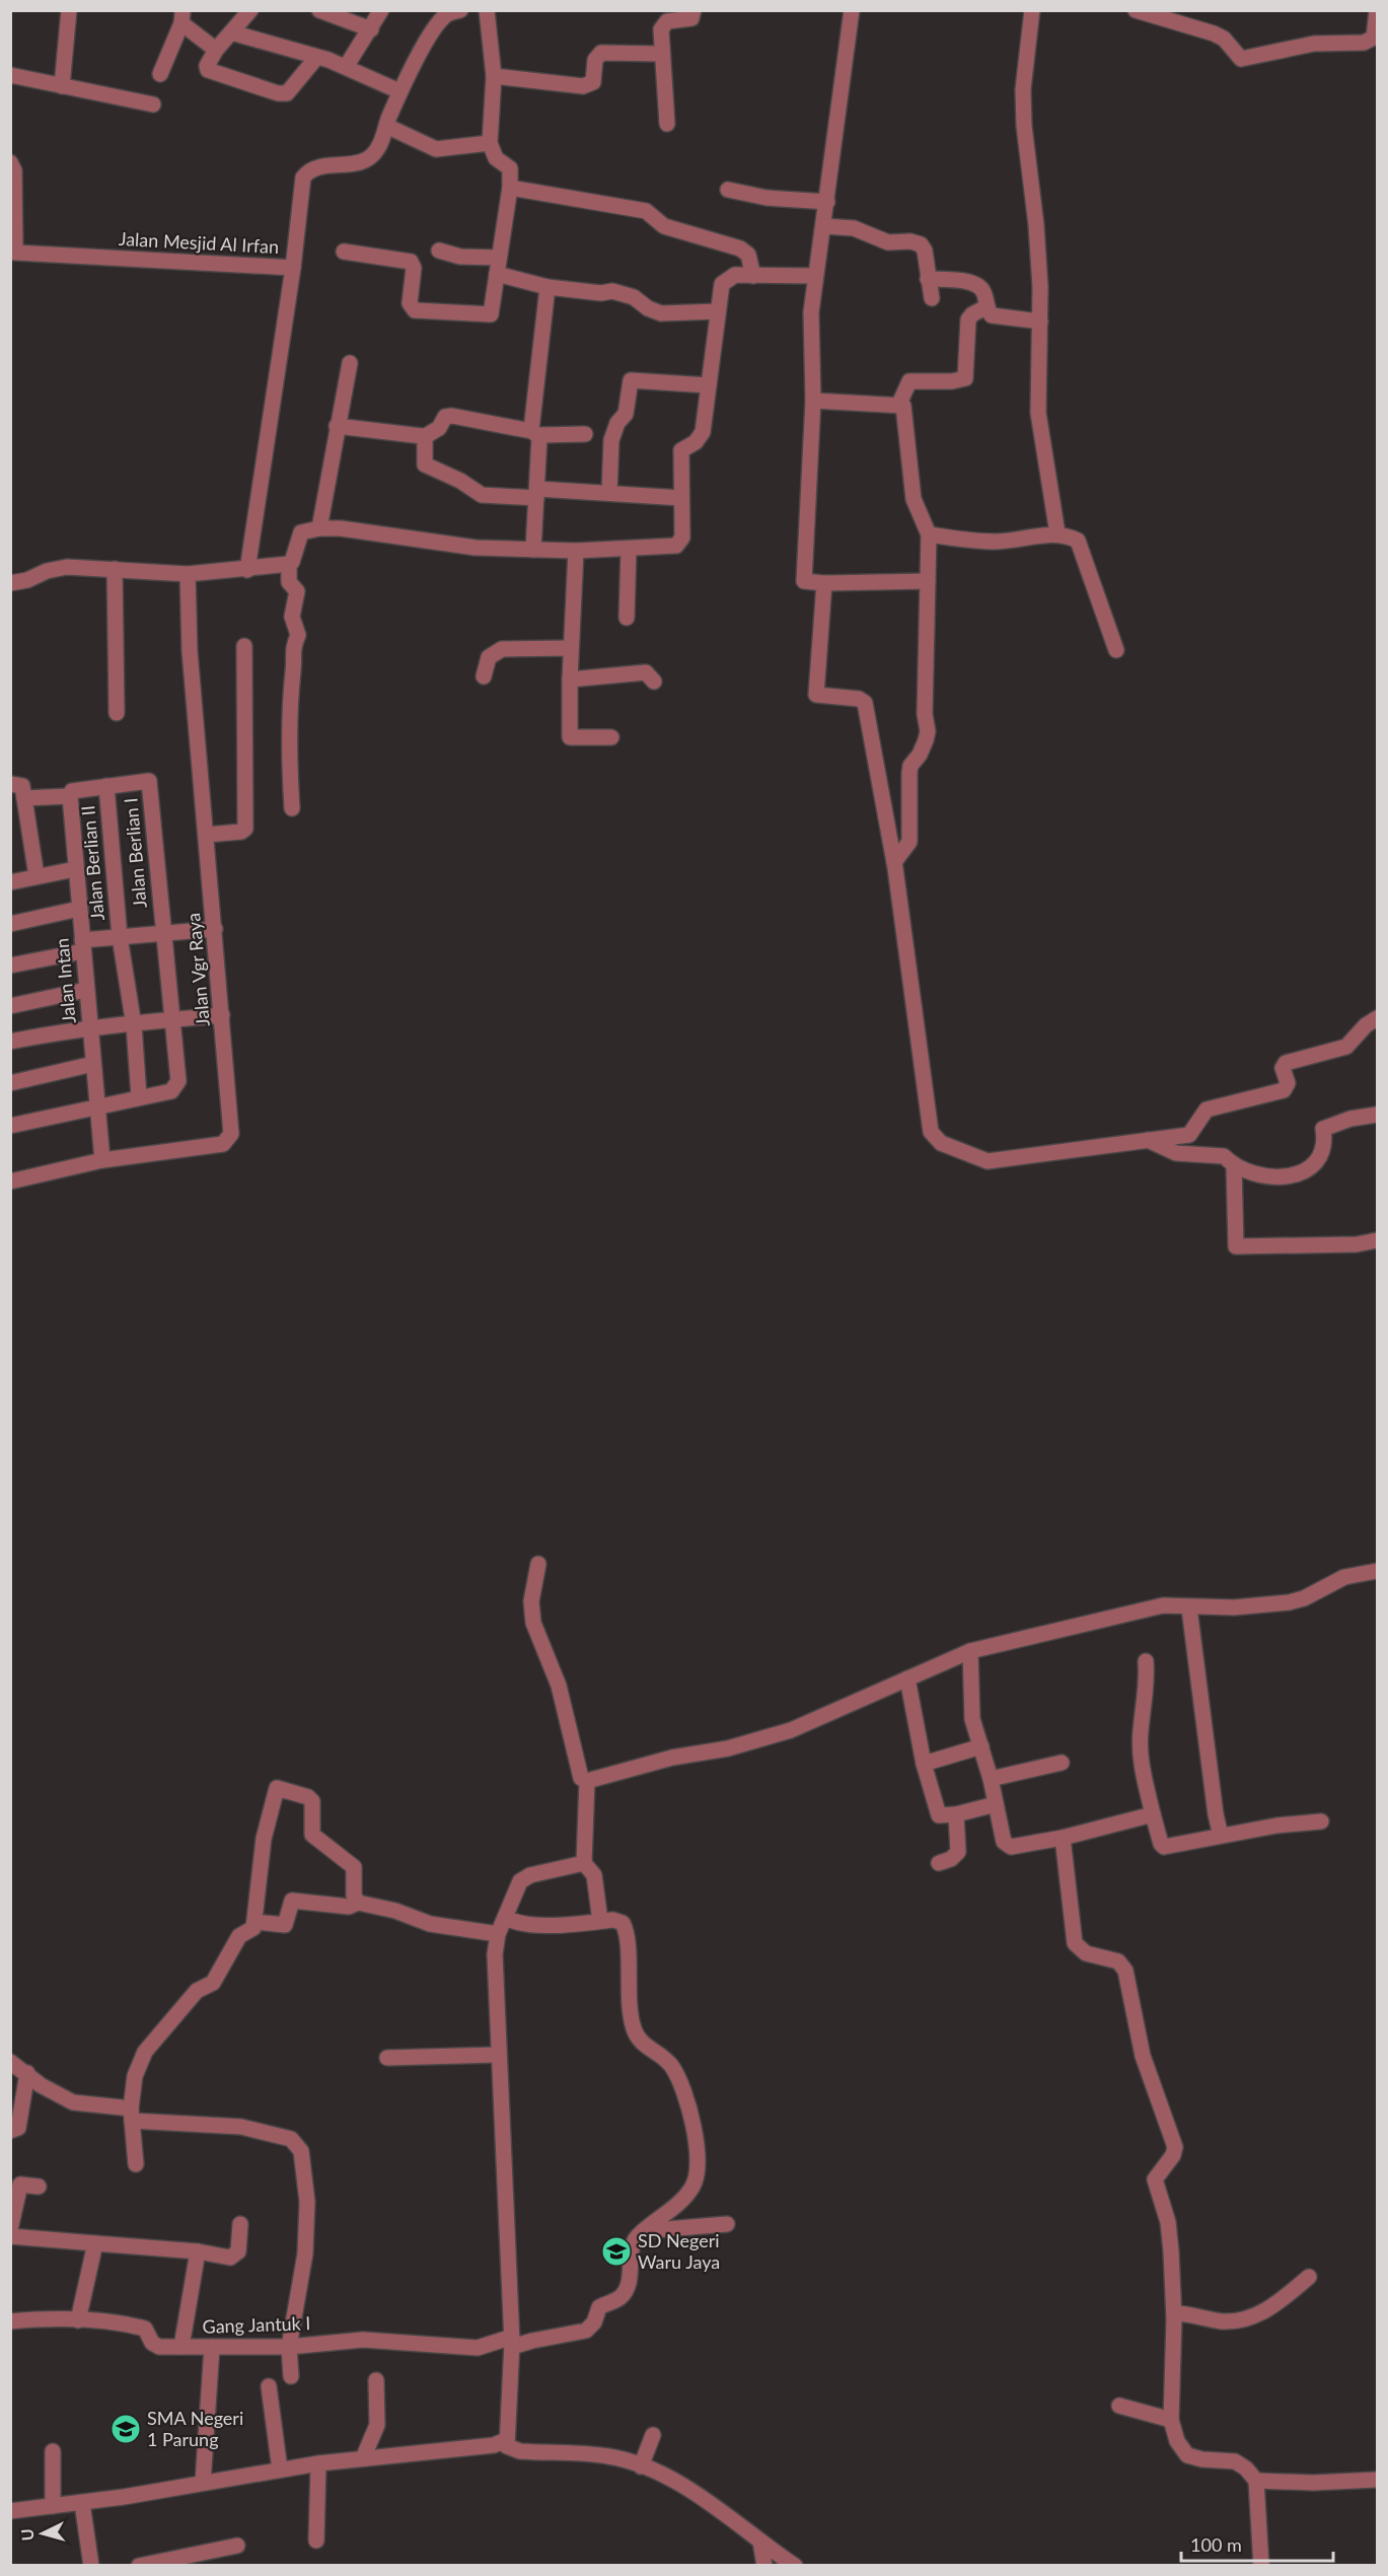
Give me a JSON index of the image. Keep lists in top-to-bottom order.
{
  "streets": {
    "street": [
      "Jalan Mesjid Al Irfan",
      "Jalan Berlian I",
      "Jalan Berlian II",
      "Jalan Vgr Raya",
      "Jalan Intan",
      "Gang Jantuk I"
    ]
  },
  "crossings": [
    ["Jalan Berlian I", "Jalan Berlian II"],
    ["Jalan Berlian I", "Jalan Intan"],
    ["Jalan Vgr Raya", "Jalan Intan"]
  ],
  "places": {
    "school or university": ["SD Negeri Waru Jaya", "SMA Negeri 1 Parung"]
  },
  "scale_bar": "100 m",
  "north": "left"
}
